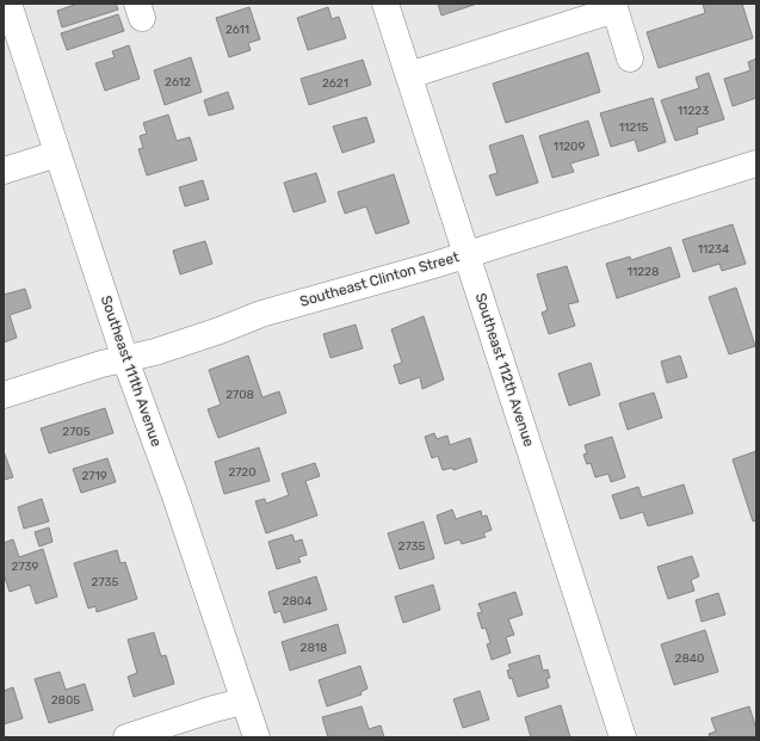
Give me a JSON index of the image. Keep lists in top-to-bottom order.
{
  "streets": {
    "street": ["Southeast Clinton Street", "Southeast 112th Avenue", "Southeast 111th Avenue"]
  },
  "crossings": [
    ["Southeast Clinton Street", "Southeast 112th Avenue"],
    ["Southeast Clinton Street", "Southeast 111th Avenue"]
  ],
  "house_numbers": [
    "2611",
    "2612",
    "2621",
    "11223",
    "11215",
    "11209",
    "11234",
    "11228",
    "2708",
    "2705",
    "2720",
    "2719",
    "2735",
    "2739",
    "2735",
    "2804",
    "2818",
    "2840",
    "2805"
  ]
}
